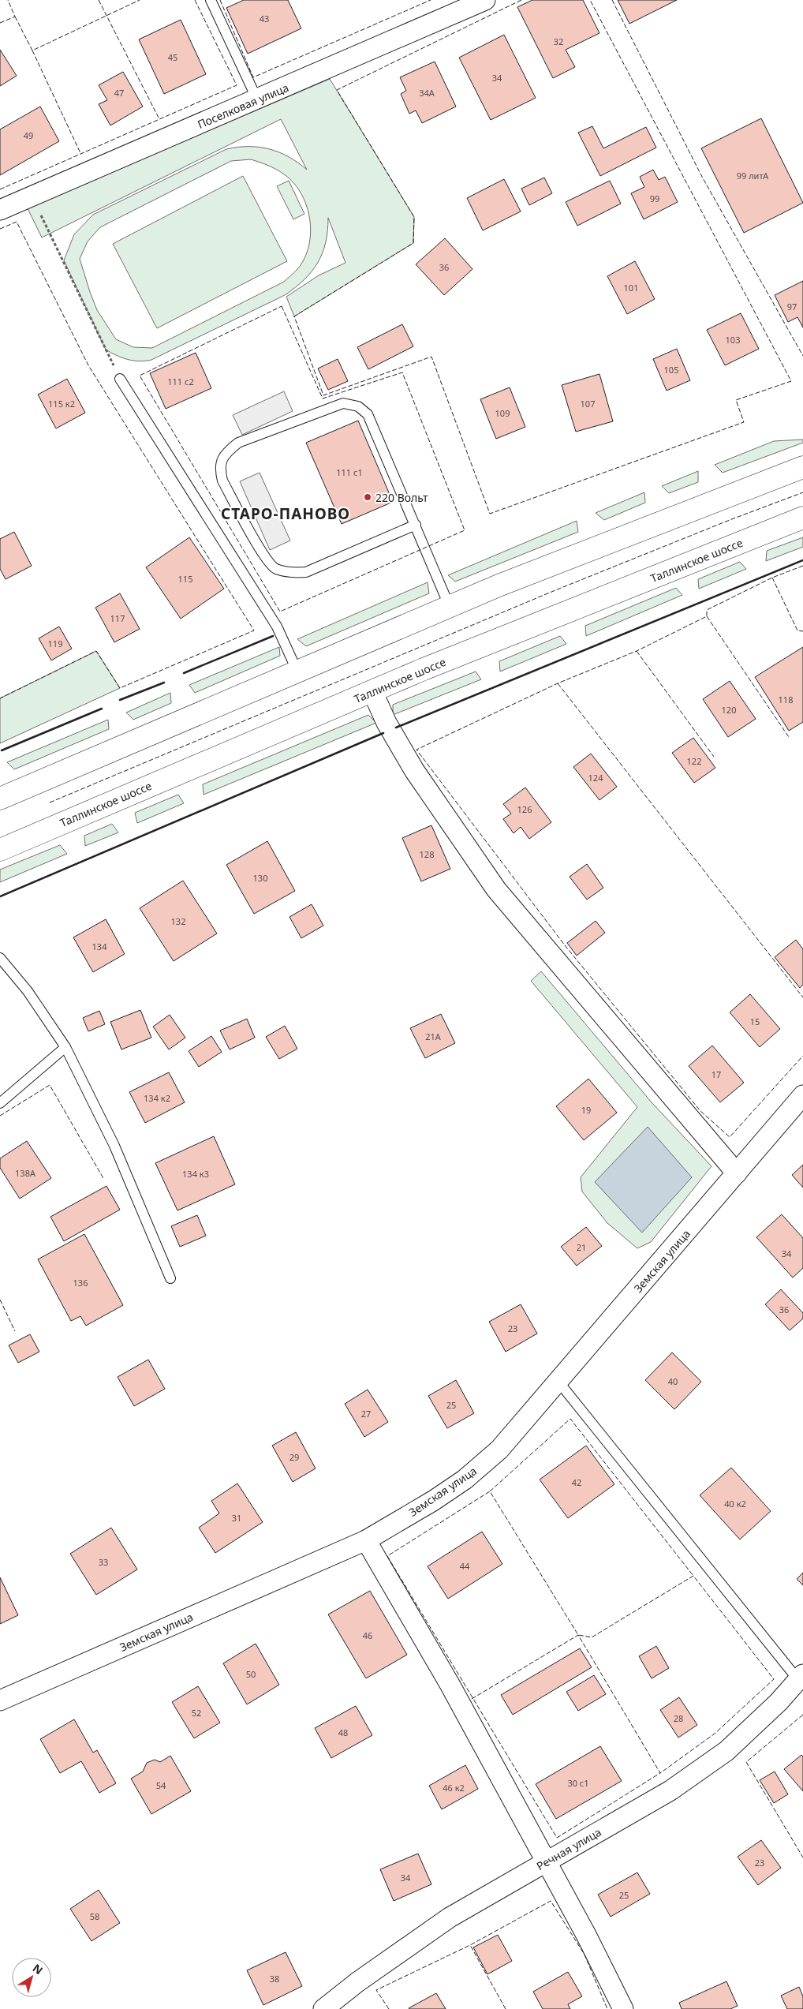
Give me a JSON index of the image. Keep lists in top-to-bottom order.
{
  "streets": {
    "main road": ["Таллинское шоссе"],
    "street": ["Поселковая улица", "Земская улица", "Речная улица"]
  },
  "districts": ["СТАРО-ПАНОВО"],
  "places": ["220 Вольт"],
  "house_numbers": [
    "43",
    "32",
    "45",
    "34",
    "47",
    "34А",
    "49",
    "99 литА",
    "99",
    "36",
    "101",
    "97",
    "103",
    "105",
    "111 с2",
    "115 к2",
    "107",
    "109",
    "111 с1",
    "115",
    "117",
    "119",
    "118",
    "120",
    "122",
    "124",
    "126",
    "128",
    "130",
    "132",
    "134",
    "15",
    "21А",
    "17",
    "134 к2",
    "19",
    "138А",
    "134 к3",
    "21",
    "34",
    "136",
    "36",
    "23",
    "40",
    "25",
    "27",
    "29",
    "42",
    "40 к2",
    "31",
    "33",
    "44",
    "46",
    "50",
    "52",
    "28",
    "48",
    "30 с1",
    "54",
    "46 к2",
    "23",
    "34",
    "25",
    "58",
    "38"
  ],
  "north": "top right"
}
